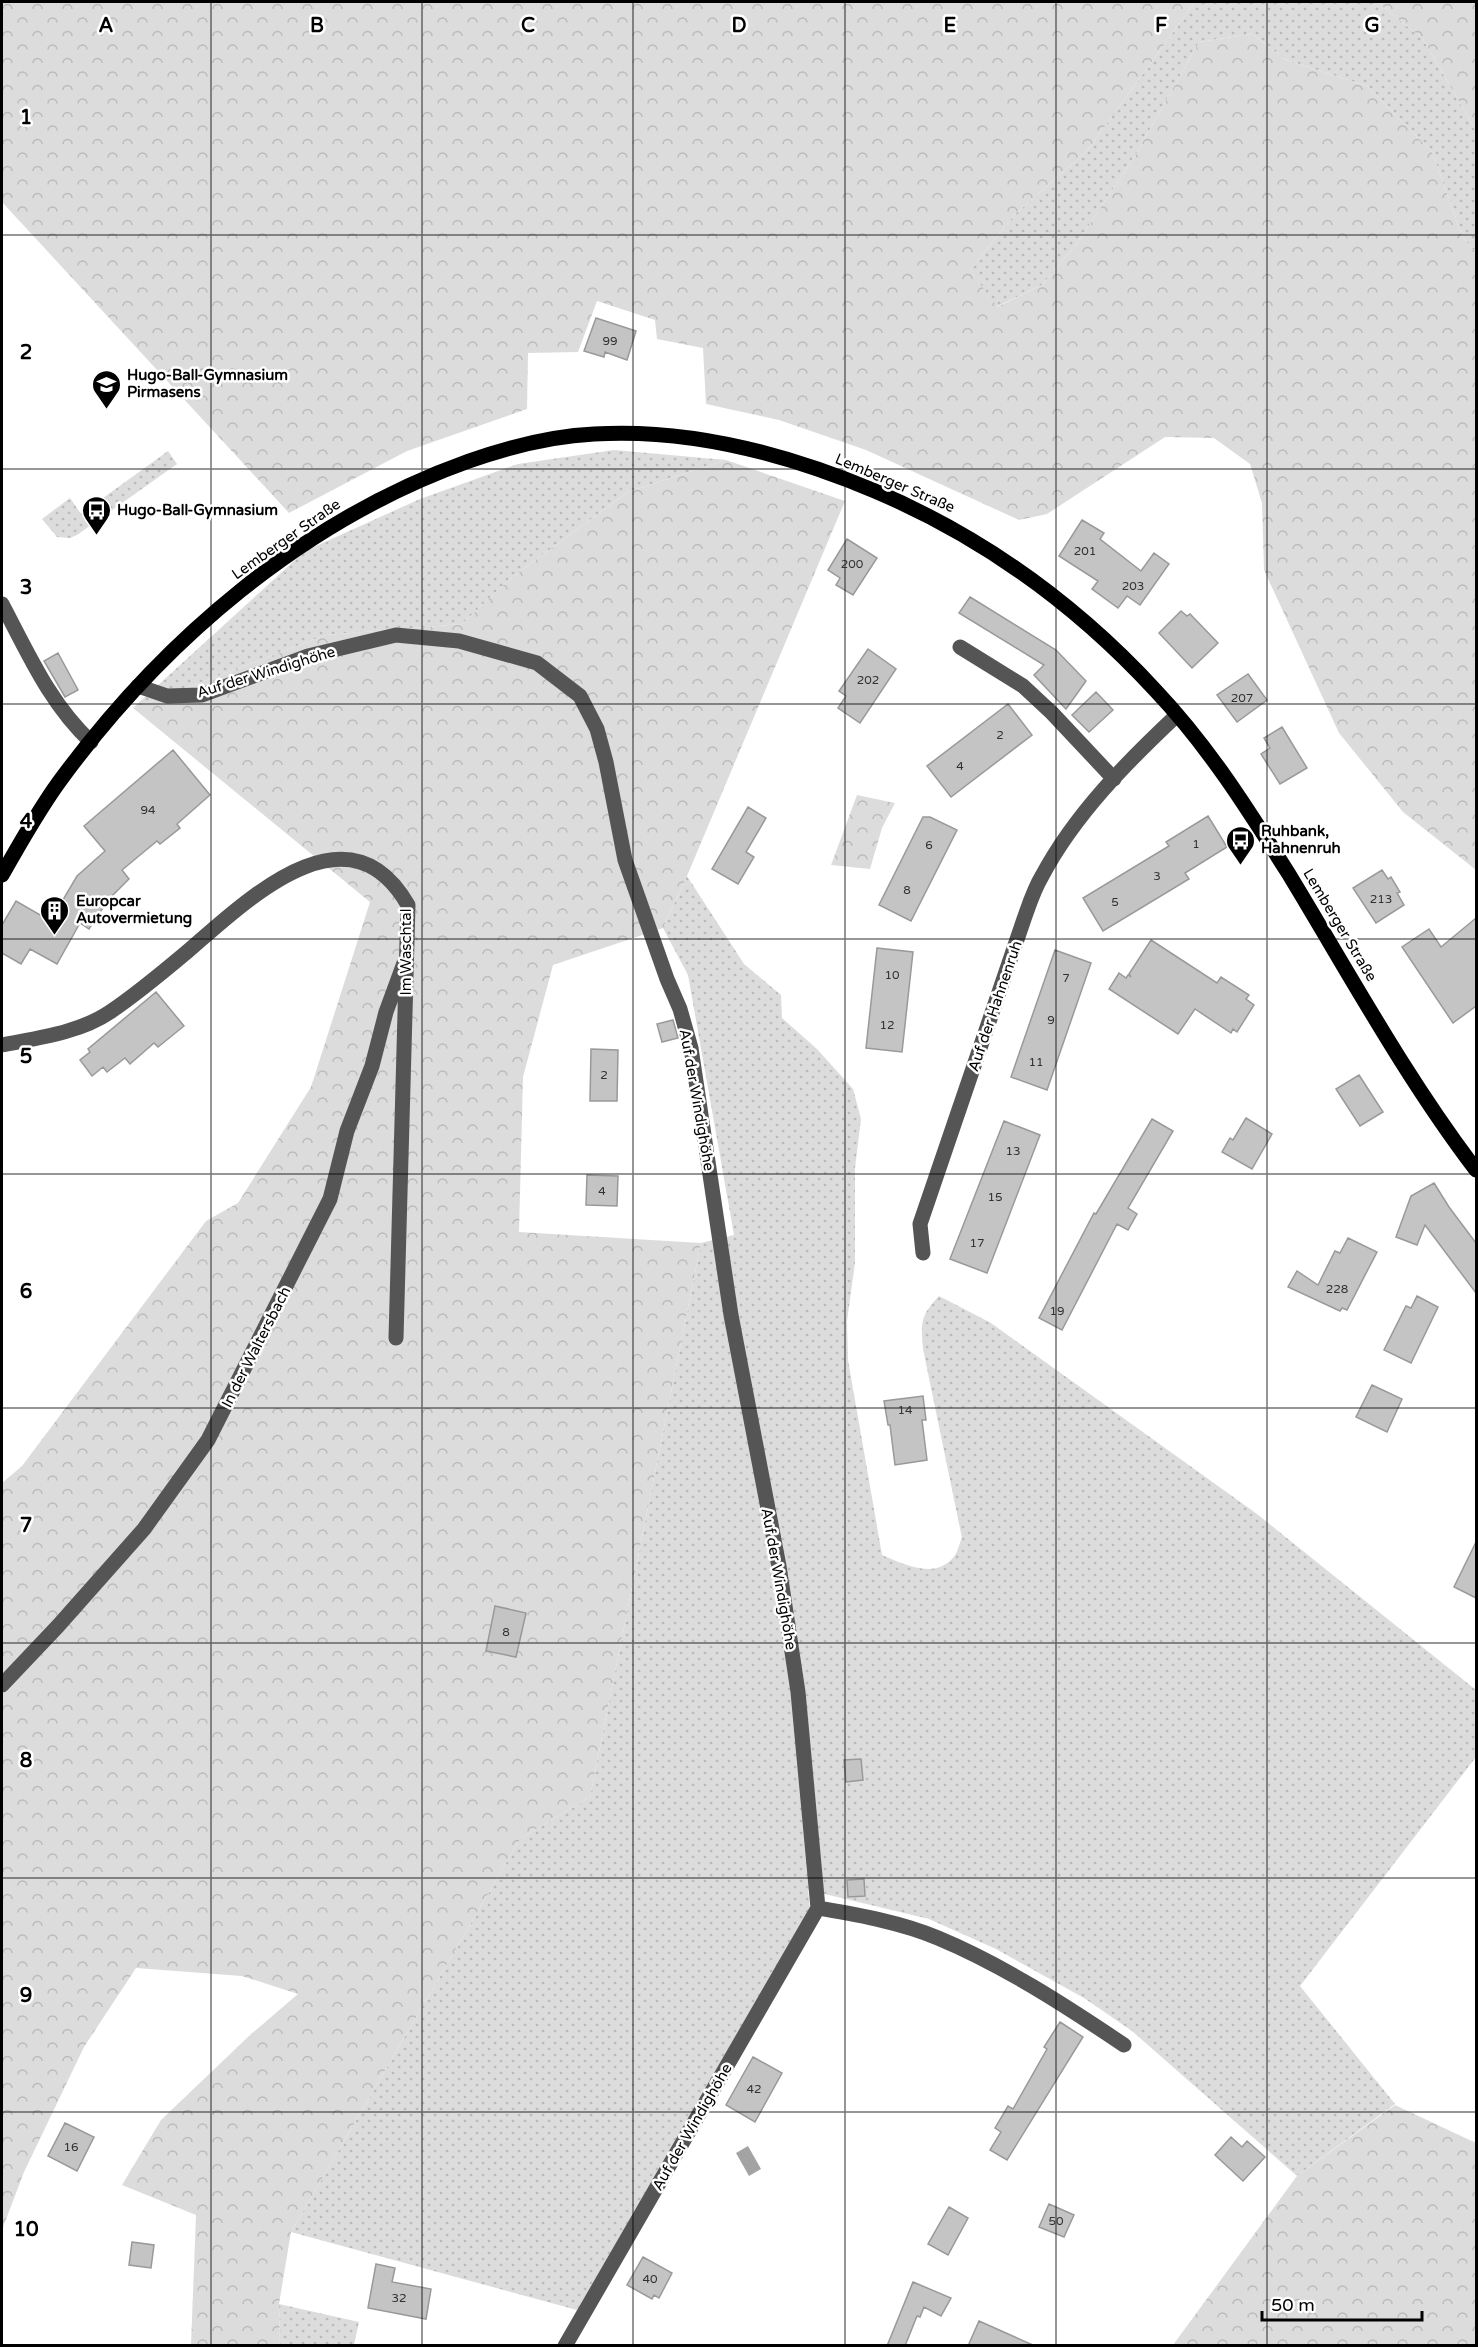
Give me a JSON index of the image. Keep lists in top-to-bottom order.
{
  "streets": {
    "main road": ["Lemberger Straße"],
    "street": [
      "Auf der Windighöhe",
      "Im Waschtal",
      "Auf der Hahnenruh",
      "In der Waltersbach"
    ]
  },
  "crossings": [
    ["Lemberger Straße", "Auf der Windighöhe"],
    ["Lemberger Straße", "Auf der Hahnenruh"],
    ["Im Waschtal", "In der Waltersbach"]
  ],
  "places": {
    "school or university": ["Hugo-Ball-Gymnasium Pirmasens"],
    "bus stop": ["Hugo-Ball-Gymnasium", "Ruhbank, Hahnenruh"],
    "building": ["Europcar Autovermietung"]
  },
  "house_numbers": [
    "99",
    "201",
    "200",
    "203",
    "202",
    "207",
    "2",
    "4",
    "94",
    "1",
    "6",
    "3",
    "8",
    "213",
    "5",
    "10",
    "7",
    "9",
    "12",
    "11",
    "2",
    "13",
    "4",
    "15",
    "17",
    "228",
    "19",
    "14",
    "8",
    "42",
    "16",
    "50",
    "40",
    "32"
  ],
  "scale_bar": "50 m",
  "grid": {
    "columns": [
      "A",
      "B",
      "C",
      "D",
      "E",
      "F",
      "G"
    ],
    "rows": [
      "1",
      "2",
      "3",
      "4",
      "5",
      "6",
      "7",
      "8",
      "9",
      "10"
    ]
  }
}
